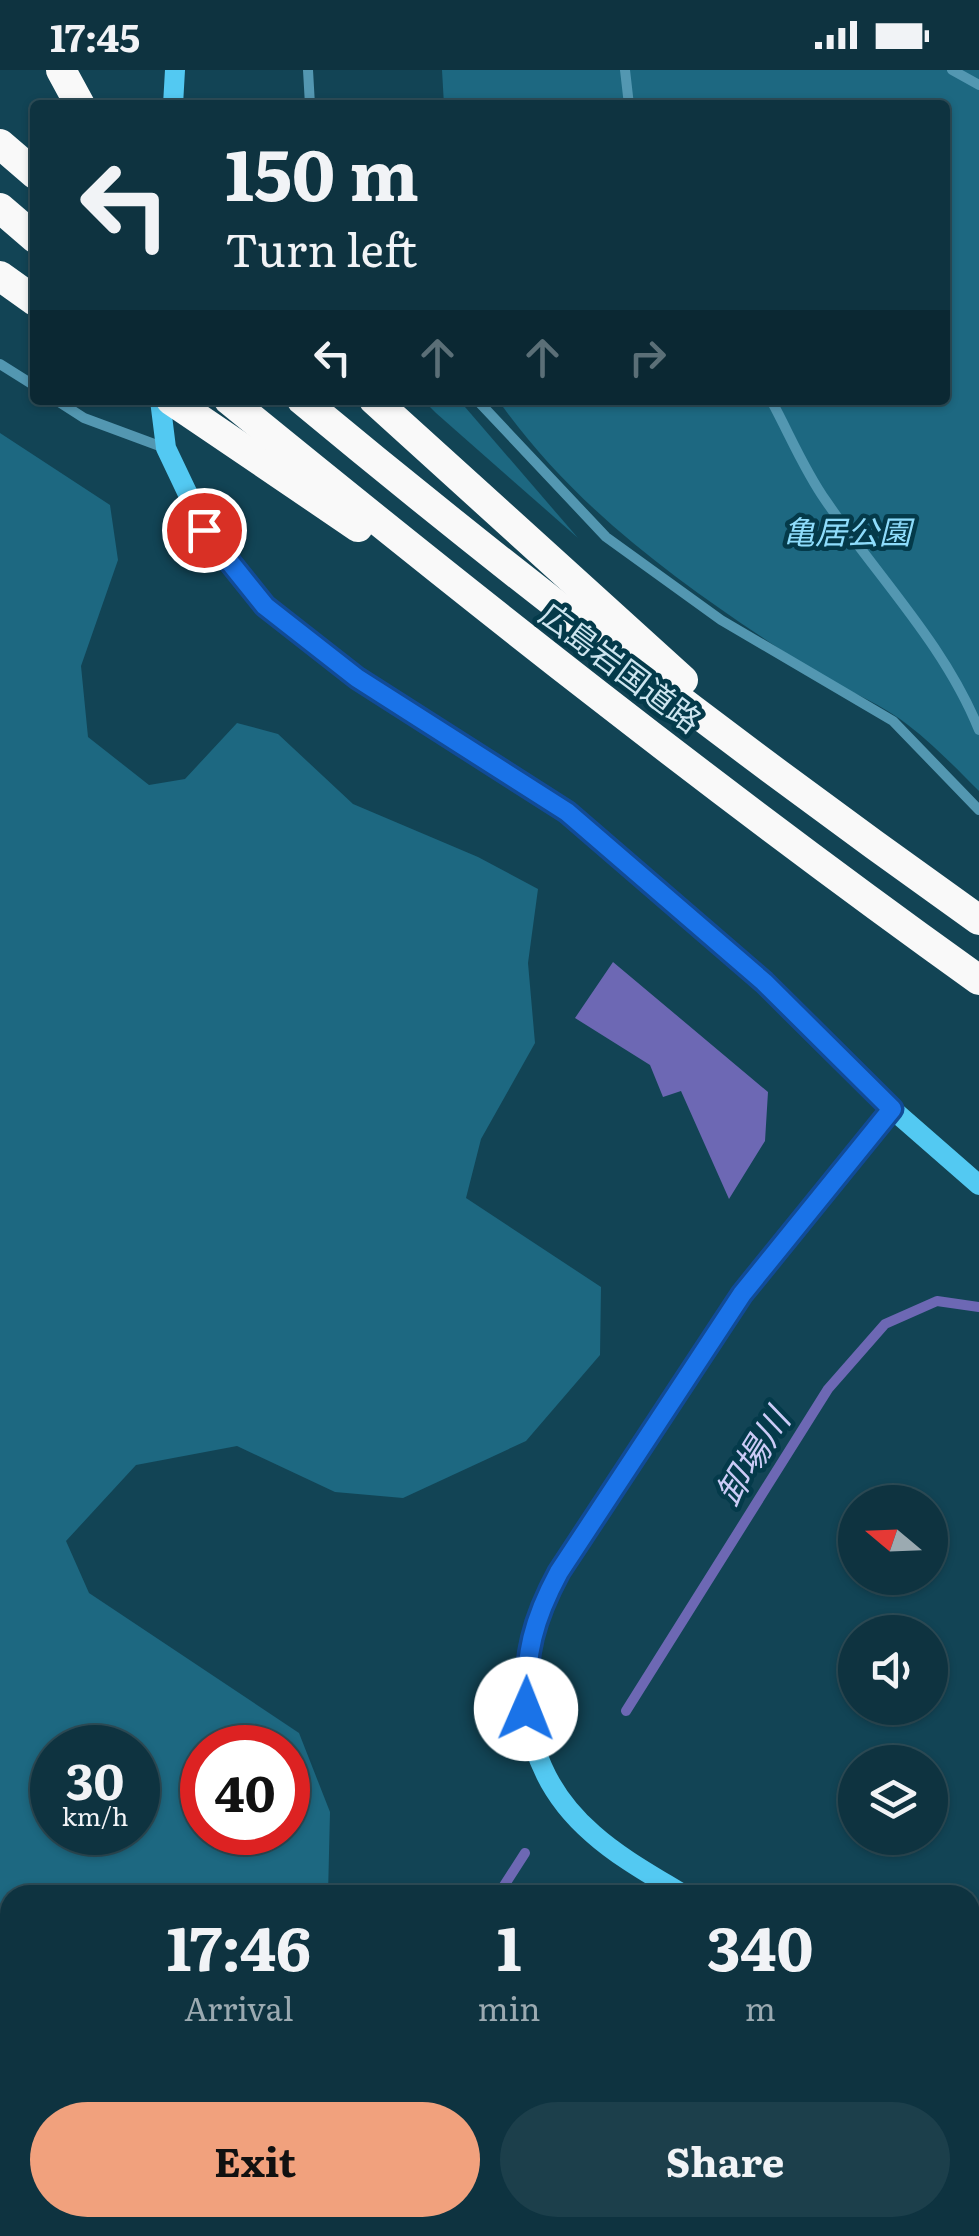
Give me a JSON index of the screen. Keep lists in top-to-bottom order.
{
  "streets": {
    "highway": ["広島岩国道路"]
  },
  "water": ["卸場川"],
  "parks": ["亀居公園"],
  "north": "left",
  "page": {
    "status": "17:45",
    "turn": ["150 m", "Turn left"],
    "speed": "30 km/h",
    "limit": "40",
    "eta": [
      "17:46",
      "Arrival",
      "1",
      "min",
      "340",
      "m"
    ],
    "buttons": ["Exit", "Share"]
  }
}
